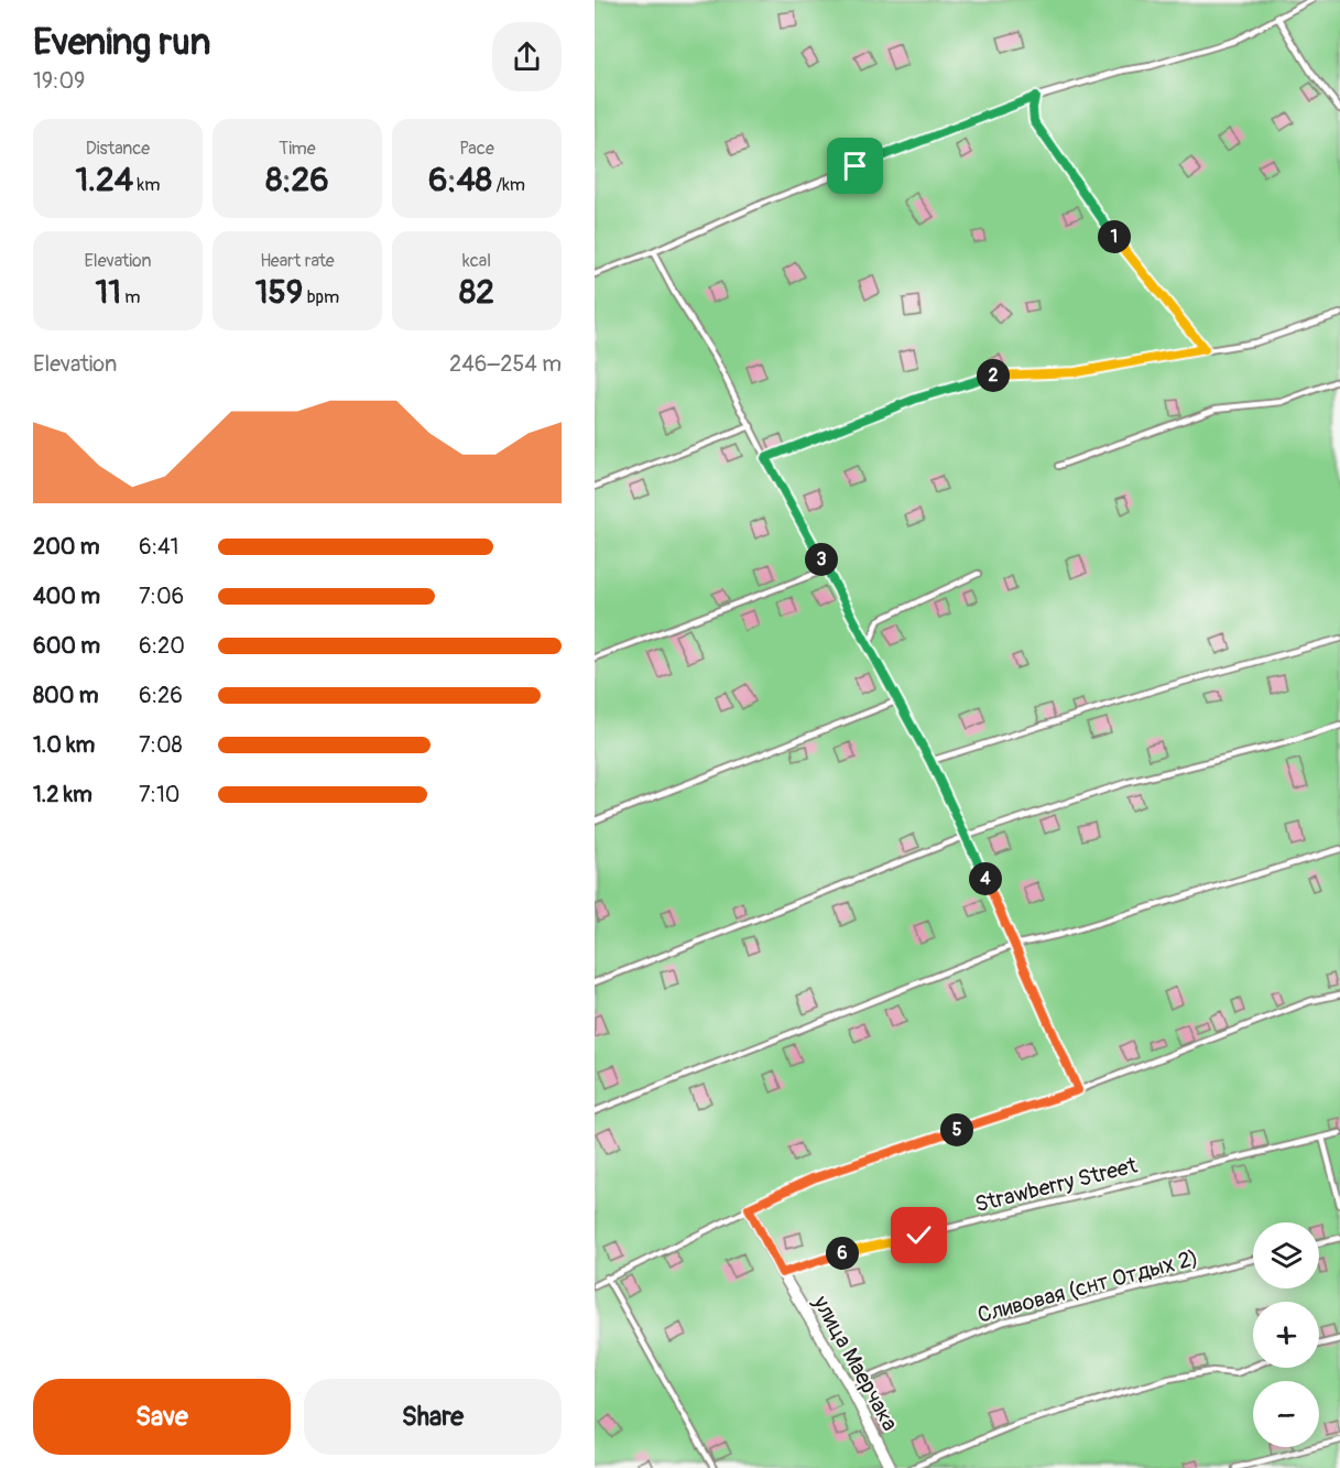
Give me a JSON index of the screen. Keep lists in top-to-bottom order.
{
  "streets": {
    "street": ["улица Маерчака"],
    "lane": ["Strawberry Street", "Сливовая (снт Отдых 2)"]
  },
  "crossings": [
    ["Strawberry Street", "улица Маерчака"],
    ["Сливовая (снт Отдых 2)", "улица Маерчака"]
  ],
  "page": {
    "heading": ["Evening run", "19:09"],
    "stats": [
      ["Distance", "1.24 km"],
      ["Time", "8:26"],
      ["Pace", "6:48 /km"],
      ["Elevation", "11 m"],
      ["Heart rate", "159 bpm"],
      ["kcal", "82"]
    ],
    "pins": [
      "1",
      "2",
      "3",
      "4",
      "5",
      "6"
    ],
    "chart": ["Elevation", "246–254 m"],
    "list": [
      {
        "name": "200 m",
        "note": "6:41"
      },
      {
        "name": "400 m",
        "note": "7:06"
      },
      {
        "name": "600 m",
        "note": "6:20"
      },
      {
        "name": "800 m",
        "note": "6:26"
      },
      {
        "name": "1.0 km",
        "note": "7:08"
      },
      {
        "name": "1.2 km",
        "note": "7:10"
      }
    ],
    "map_buttons": ["+", "−"],
    "buttons": ["Save", "Share"]
  }
}
